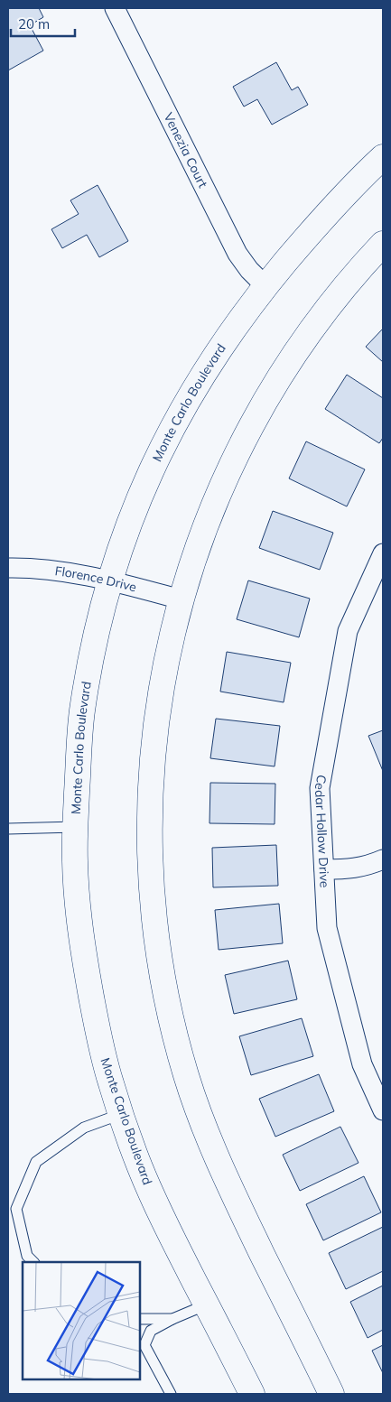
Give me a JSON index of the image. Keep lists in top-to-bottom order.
{
  "streets": {
    "main road": ["Monte Carlo Boulevard"],
    "street": ["Venezia Court", "Florence Drive", "Cedar Hollow Drive"]
  },
  "crossings": [
    ["Venezia Court", "Monte Carlo Boulevard"],
    ["Monte Carlo Boulevard", "Florence Drive"]
  ],
  "scale_bar": "20 m"
}
